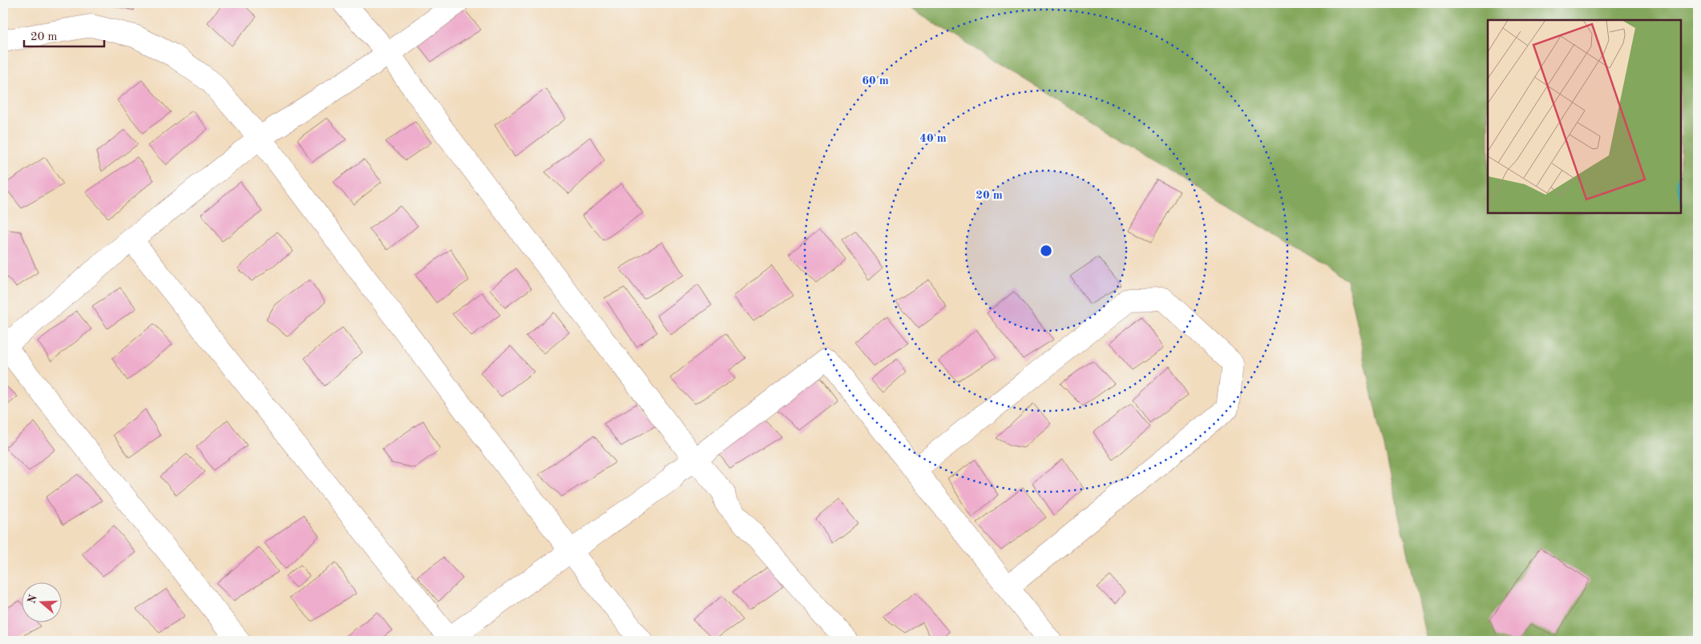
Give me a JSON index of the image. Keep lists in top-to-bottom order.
{
  "scale_bar": "20 m",
  "north": "left",
  "rings": ["60 m", "40 m", "20 m"]
}
